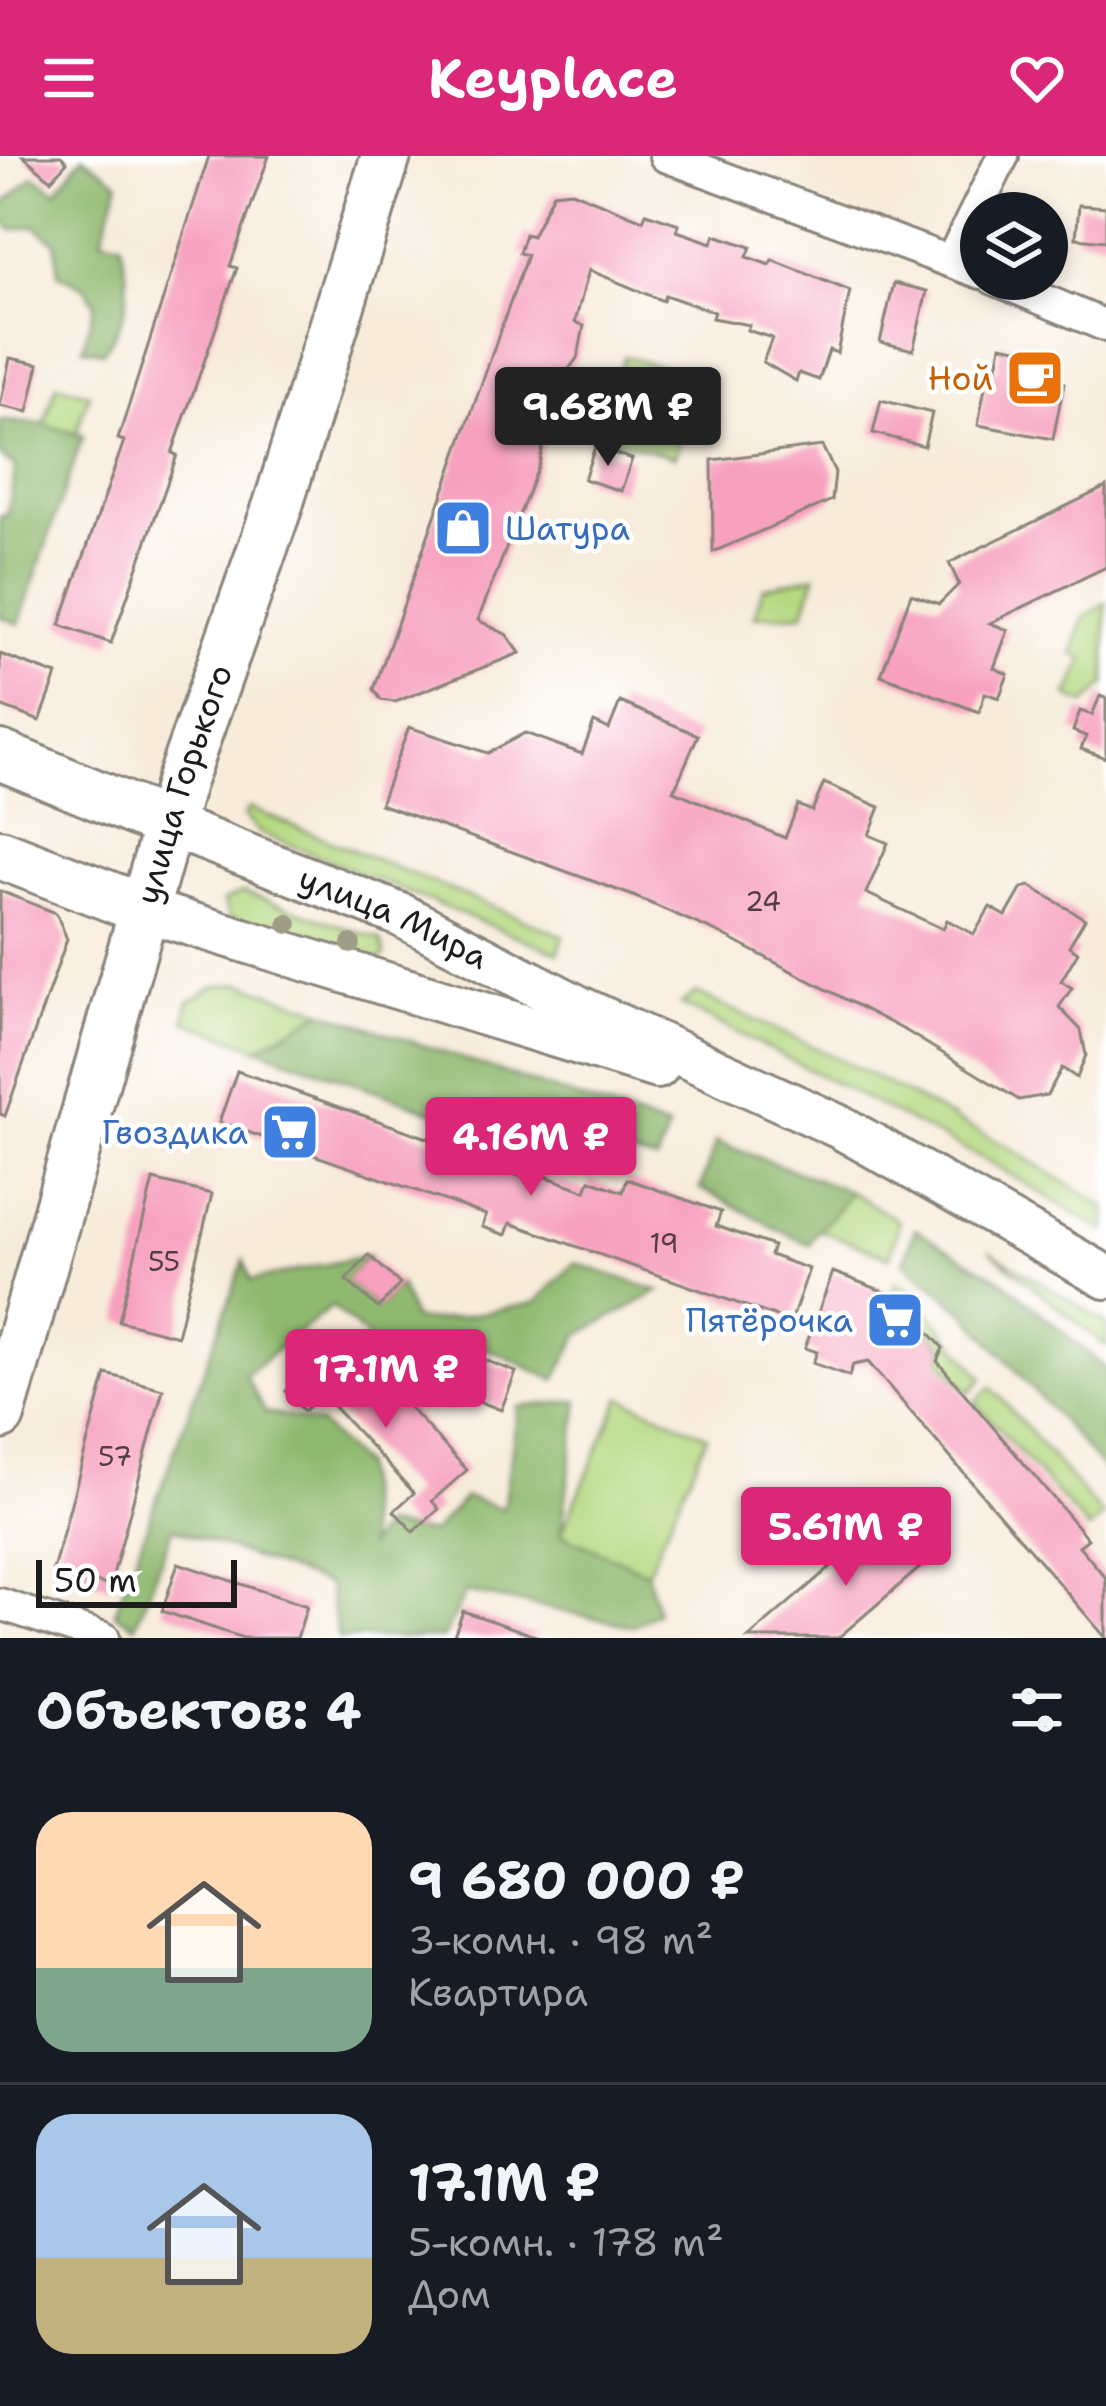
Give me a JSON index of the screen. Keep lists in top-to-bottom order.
{
  "streets": {
    "main road": ["улица Горького", "улица Мира"]
  },
  "crossings": [
    ["улица Горького", "улица Мира"]
  ],
  "places": {
    "cafe": ["Ной"],
    "shop": ["Шатура"],
    "supermarket": ["Гвоздика", "Пятёрочка"]
  },
  "house_numbers": [
    "24",
    "19",
    "55",
    "57"
  ],
  "scale_bar": "50 m",
  "page": {
    "header": "Keyplace",
    "price": [
      "9.68M ₽",
      "4.16M ₽",
      "17.1M ₽",
      "5.61M ₽"
    ],
    "scale": "50 m",
    "heading": "Объектов: 4",
    "list": [
      {
        "name": "9 680 000 ₽",
        "note": "3-комн. · 98 m² · Квартира"
      },
      {
        "name": "17.1M ₽",
        "note": "5-комн. · 178 m² · Дом"
      }
    ]
  }
}
